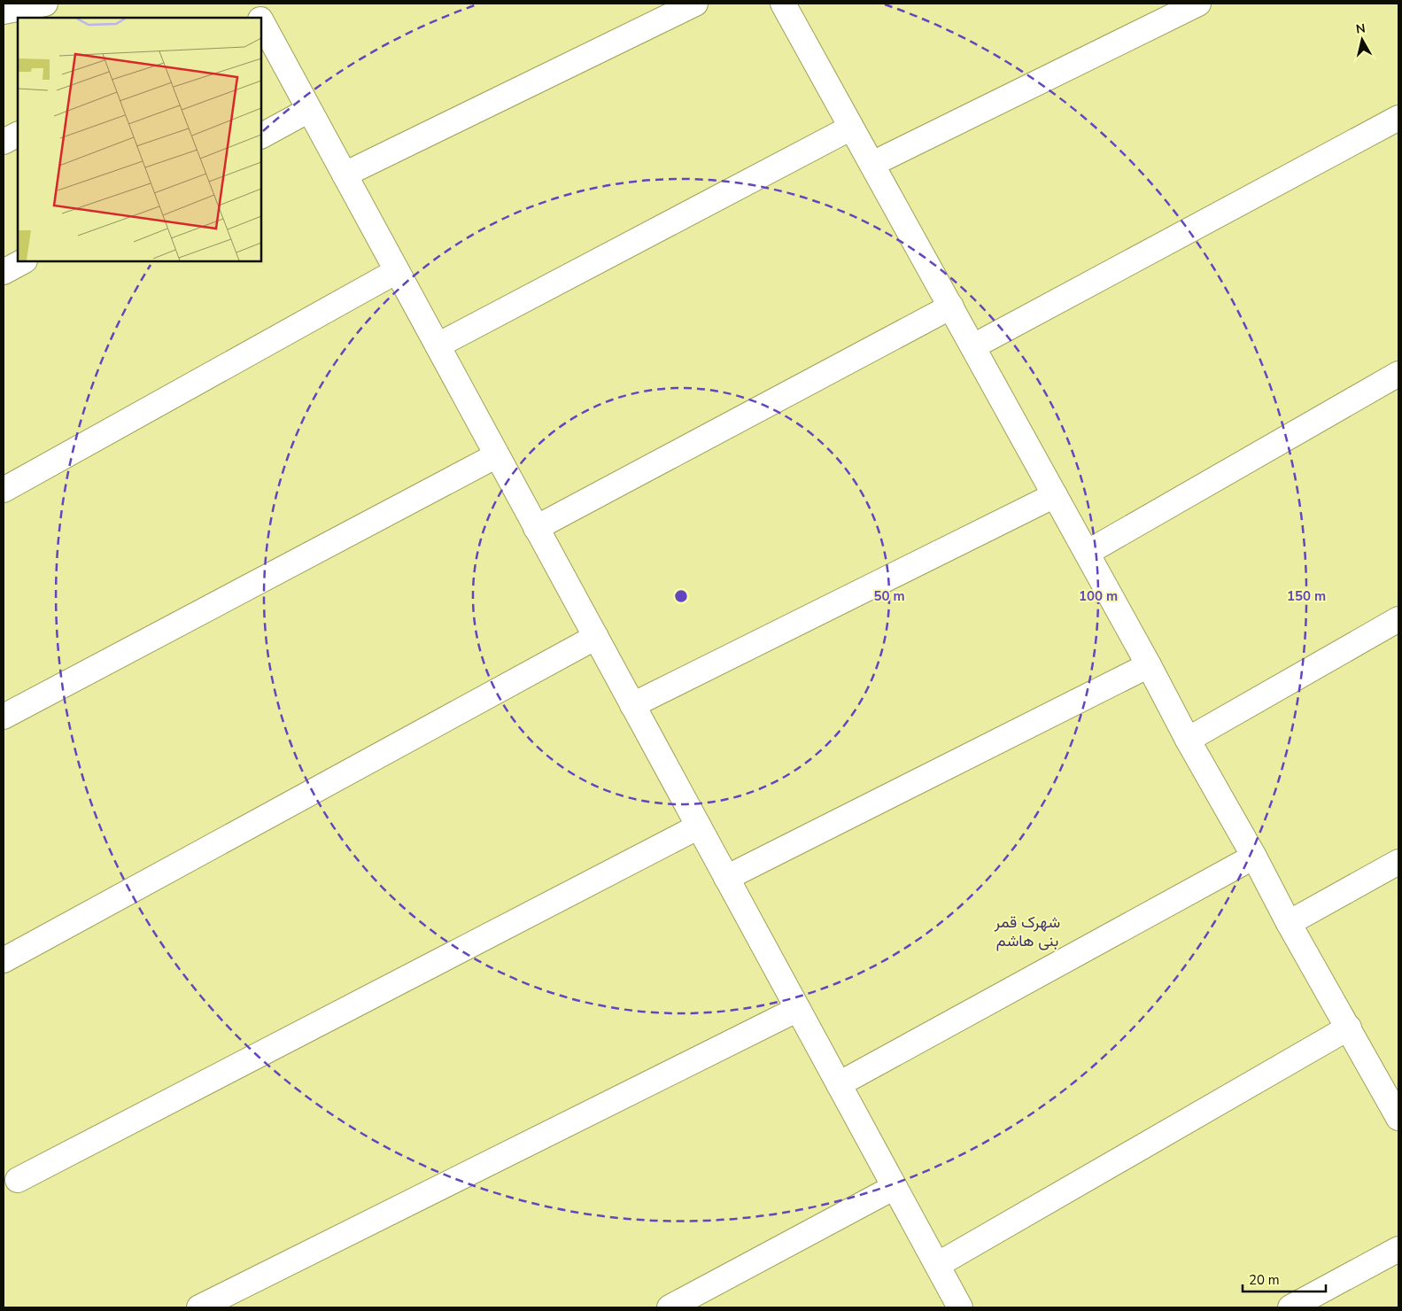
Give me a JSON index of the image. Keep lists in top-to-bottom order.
{
  "districts": ["شهرک قمر بنی هاشم"],
  "scale_bar": "20 m",
  "north": "top",
  "rings": ["50 m", "100 m", "150 m"]
}
